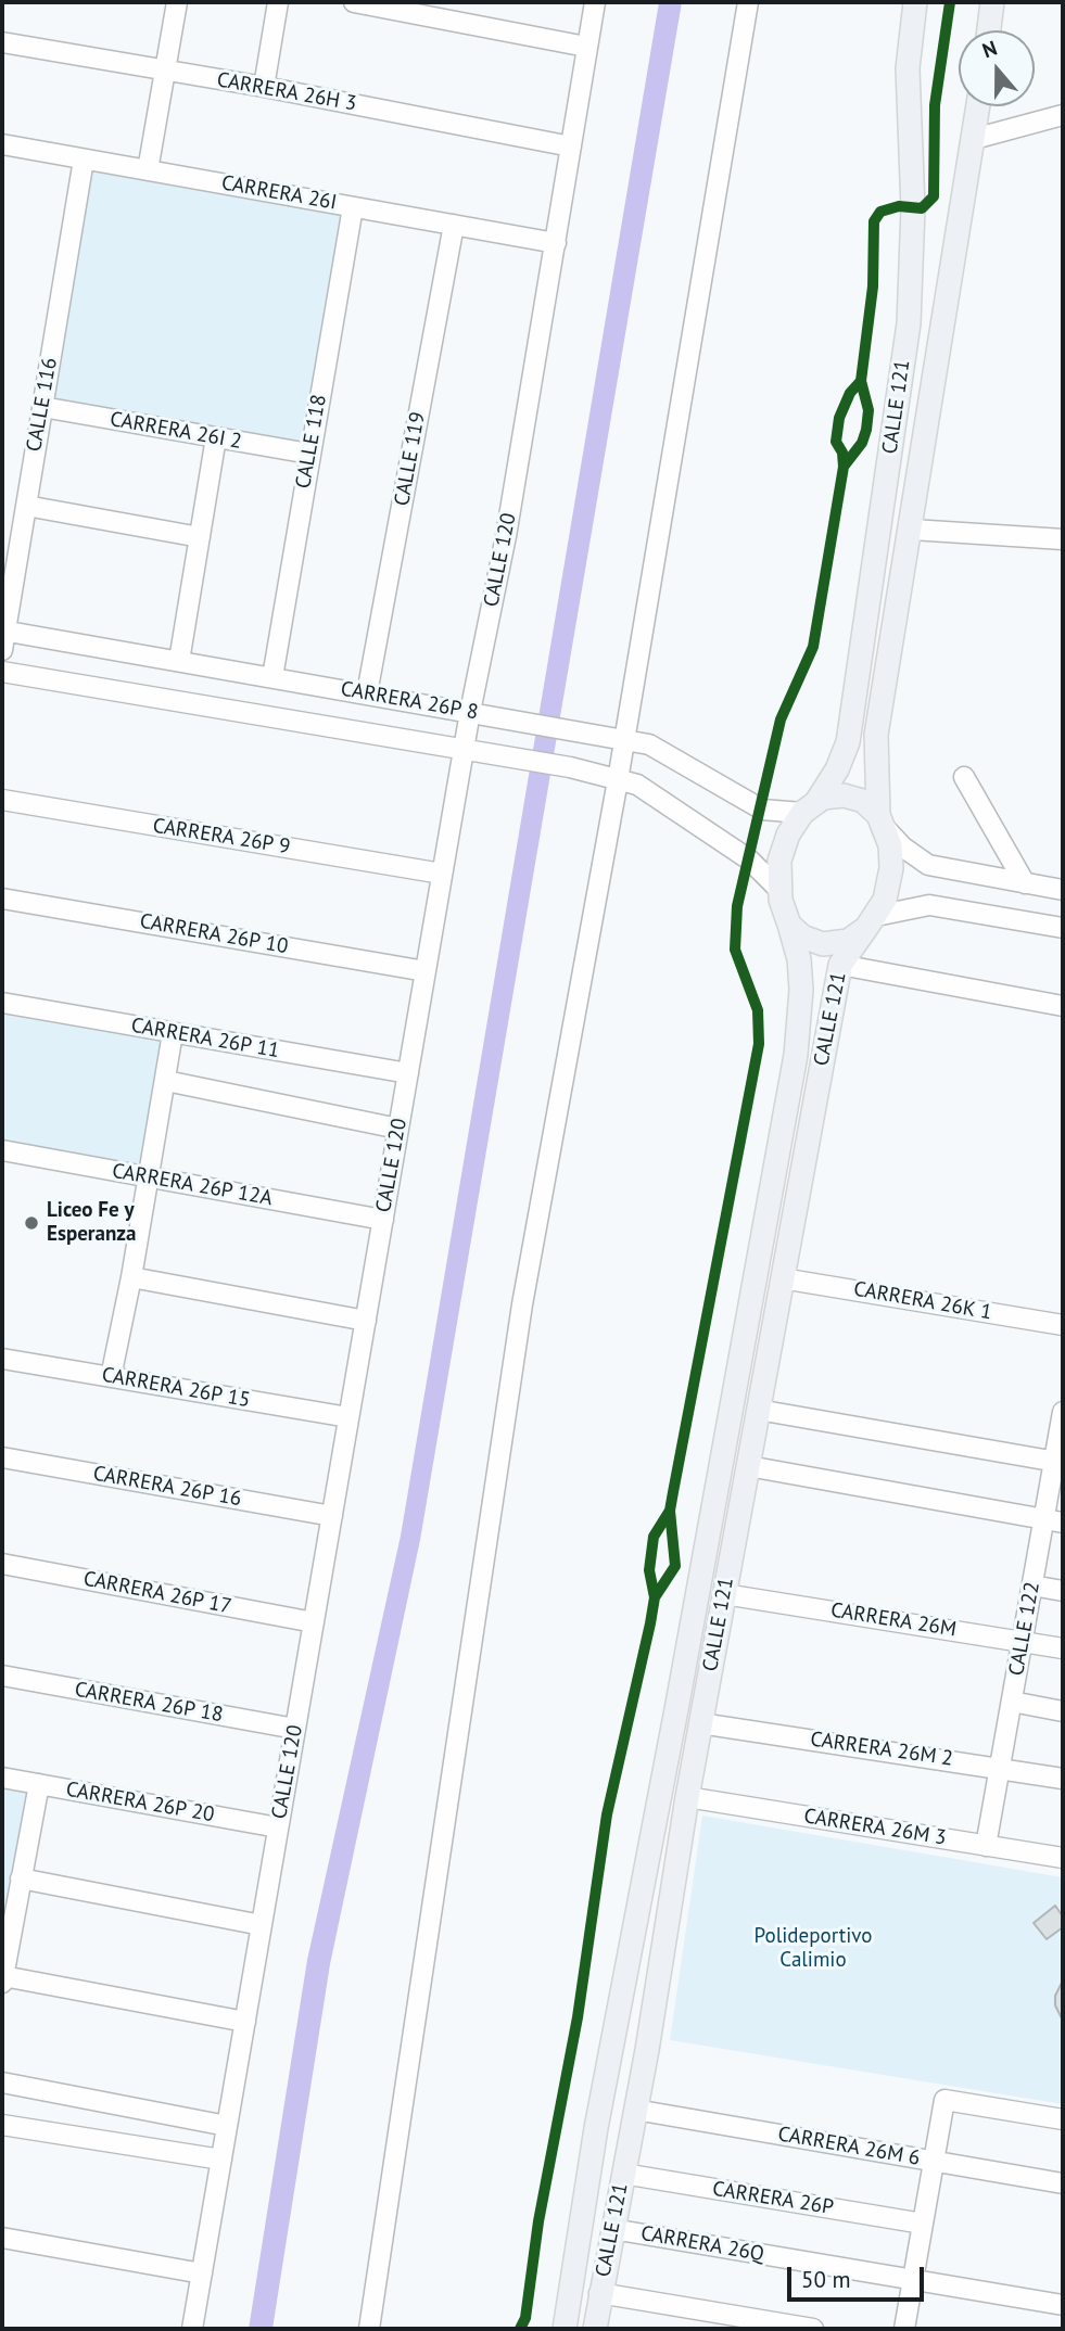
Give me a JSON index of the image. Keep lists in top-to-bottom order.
{
  "streets": {
    "main road": ["CALLE 121"],
    "street": [
      "CARRERA 26H 3",
      "CARRERA 26I",
      "CALLE 116",
      "CARRERA 26I 2",
      "CALLE 118",
      "CALLE 119",
      "CALLE 120",
      "CARRERA 26P 8",
      "CARRERA 26P 9",
      "CARRERA 26P 10",
      "CARRERA 26P 11",
      "CARRERA 26P 12A",
      "CARRERA 26K 1",
      "CARRERA 26P 15",
      "CARRERA 26P 16",
      "CARRERA 26P 17",
      "CARRERA 26M",
      "CALLE 122",
      "CARRERA 26P 18",
      "CARRERA 26M 2",
      "CARRERA 26P 20",
      "CARRERA 26M 3",
      "CARRERA 26M 6",
      "CARRERA 26P",
      "CARRERA 26Q"
    ]
  },
  "crossings": [
    ["CARRERA 26H 3", "CALLE 120"],
    ["CARRERA 26I", "CALLE 116"],
    ["CARRERA 26I", "CALLE 118"],
    ["CARRERA 26I", "CALLE 119"],
    ["CARRERA 26I", "CALLE 120"],
    ["CALLE 116", "CARRERA 26I 2"],
    ["CALLE 116", "CARRERA 26P 8"],
    ["CALLE 121", "CARRERA 26P 8"],
    ["CALLE 121", "CARRERA 26K 1"],
    ["CALLE 121", "CARRERA 26M"],
    ["CALLE 121", "CARRERA 26M 2"],
    ["CALLE 121", "CARRERA 26M 3"],
    ["CALLE 121", "CARRERA 26M 6"],
    ["CALLE 121", "CARRERA 26P"],
    ["CALLE 121", "CARRERA 26Q"],
    ["CARRERA 26I 2", "CALLE 118"],
    ["CALLE 118", "CARRERA 26P 8"],
    ["CALLE 119", "CARRERA 26P 8"],
    ["CALLE 120", "CARRERA 26P 8"],
    ["CALLE 120", "CARRERA 26P 9"],
    ["CALLE 120", "CARRERA 26P 10"],
    ["CALLE 120", "CARRERA 26P 11"],
    ["CALLE 120", "CARRERA 26P 12A"],
    ["CALLE 120", "CARRERA 26P 15"],
    ["CALLE 120", "CARRERA 26P 16"],
    ["CALLE 120", "CARRERA 26P 17"],
    ["CALLE 120", "CARRERA 26P 18"],
    ["CALLE 120", "CARRERA 26P 20"],
    ["CARRERA 26M", "CALLE 122"],
    ["CALLE 122", "CARRERA 26M 2"],
    ["CALLE 122", "CARRERA 26M 3"]
  ],
  "parks": ["Polideportivo Calimio"],
  "places": ["Liceo Fe y Esperanza"],
  "scale_bar": "50 m",
  "north": "top"
}
